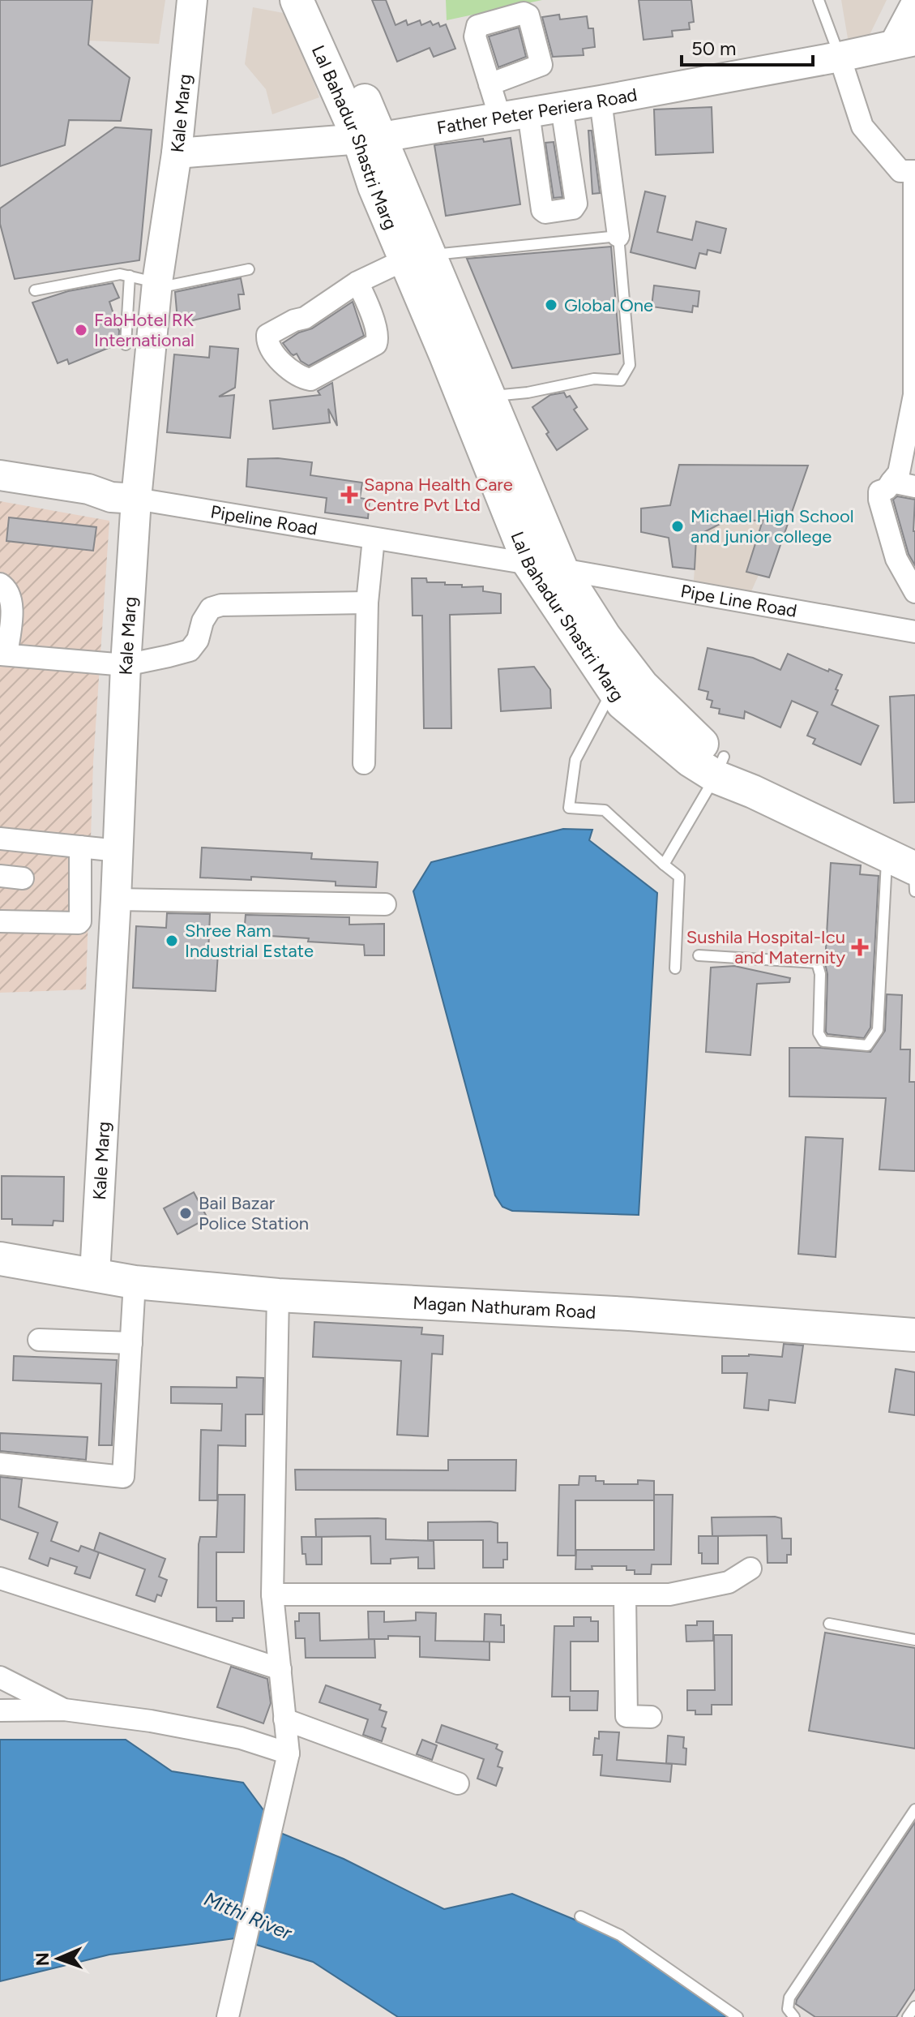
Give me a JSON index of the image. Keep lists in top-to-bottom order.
{
  "streets": {
    "main road": [
      "Father Peter Periera Road",
      "Kale Marg",
      "Lal Bahadur Shastri Marg",
      "Pipeline Road",
      "Magan Nathuram Road"
    ],
    "street": ["Pipe Line Road"]
  },
  "crossings": [
    ["Father Peter Periera Road", "Kale Marg"],
    ["Father Peter Periera Road", "Lal Bahadur Shastri Marg"],
    ["Kale Marg", "Pipeline Road"],
    ["Kale Marg", "Magan Nathuram Road"],
    ["Lal Bahadur Shastri Marg", "Pipeline Road"],
    ["Lal Bahadur Shastri Marg", "Pipe Line Road"]
  ],
  "water": ["Mithi River"],
  "places": {
    "other": [
      "Global One",
      "FabHotel RK International",
      "Michael High School and junior college",
      "Shree Ram Industrial Estate",
      "Bail Bazar Police Station"
    ],
    "health": ["Sapna Health Care Centre Pvt Ltd", "Sushila Hospital-Icu and Maternity"]
  },
  "scale_bar": "50 m",
  "north": "left"
}
